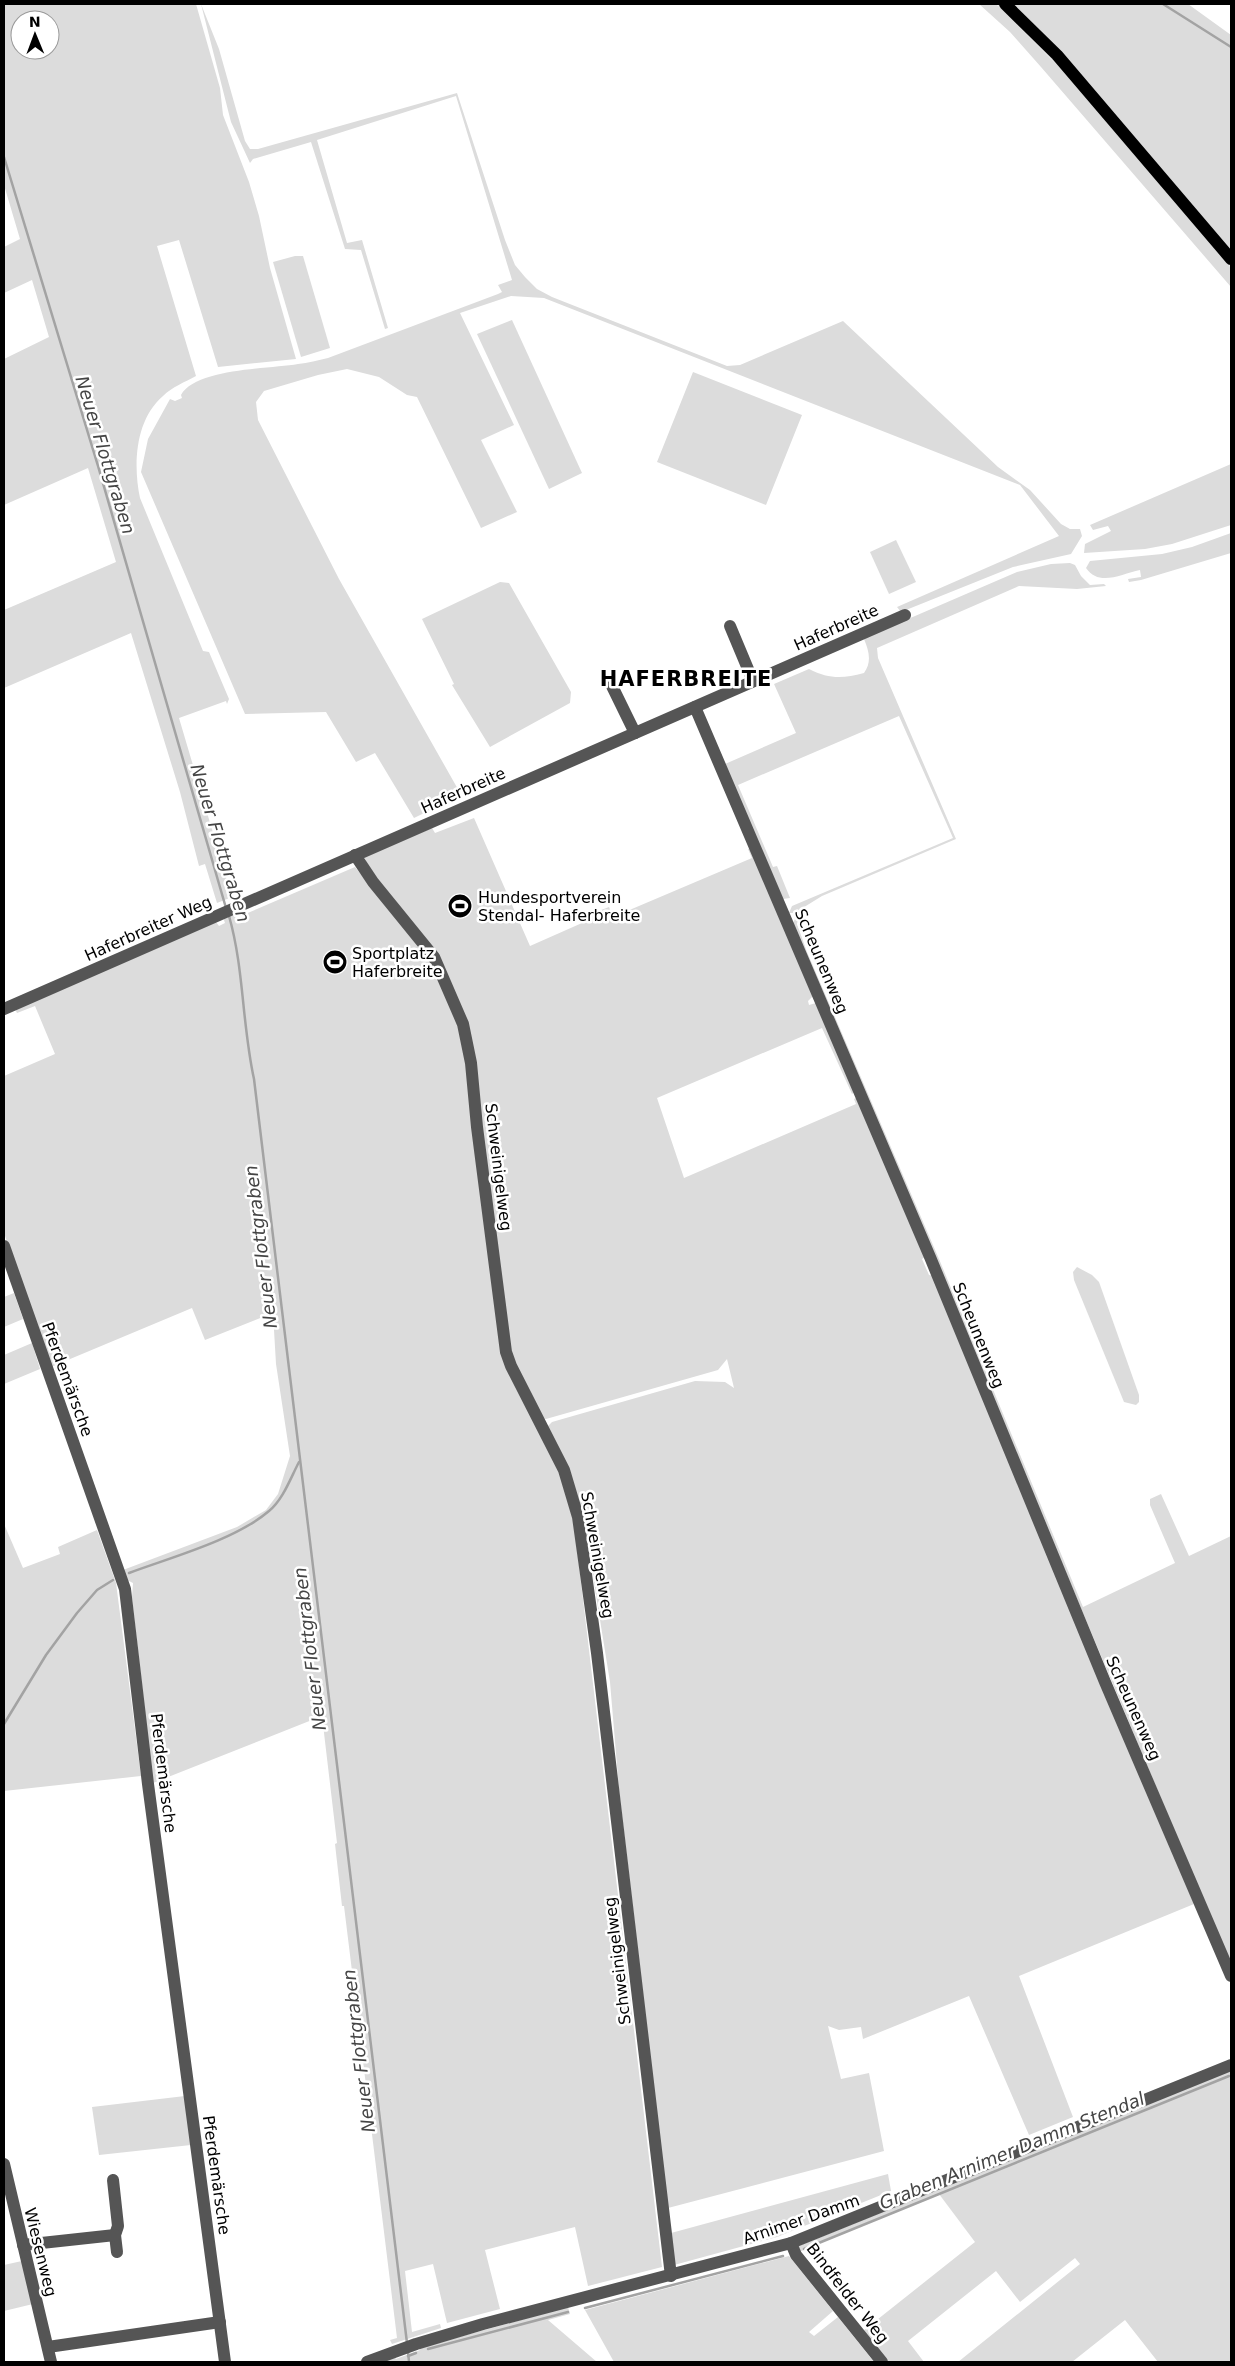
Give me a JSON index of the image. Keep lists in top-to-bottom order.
{
  "streets": {
    "street": [
      "Haferbreite",
      "Haferbreiter Weg",
      "Scheunenweg",
      "Schweinigelweg",
      "Pferdemärsche",
      "Arnimer Damm",
      "Wiesenweg",
      "Bindfelder Weg"
    ]
  },
  "crossings": [
    ["Haferbreite", "Haferbreiter Weg"],
    ["Haferbreite", "Scheunenweg"],
    ["Haferbreite", "Schweinigelweg"],
    ["Schweinigelweg", "Arnimer Damm"],
    ["Arnimer Damm", "Bindfelder Weg"]
  ],
  "districts": ["HAFERBREITE"],
  "water": ["Neuer Flottgraben", "Graben Arnimer Damm Stendal"],
  "places": {
    "sports": ["Hundesportverein Stendal- Haferbreite", "Sportplatz Haferbreite"]
  },
  "north": "top"
}
